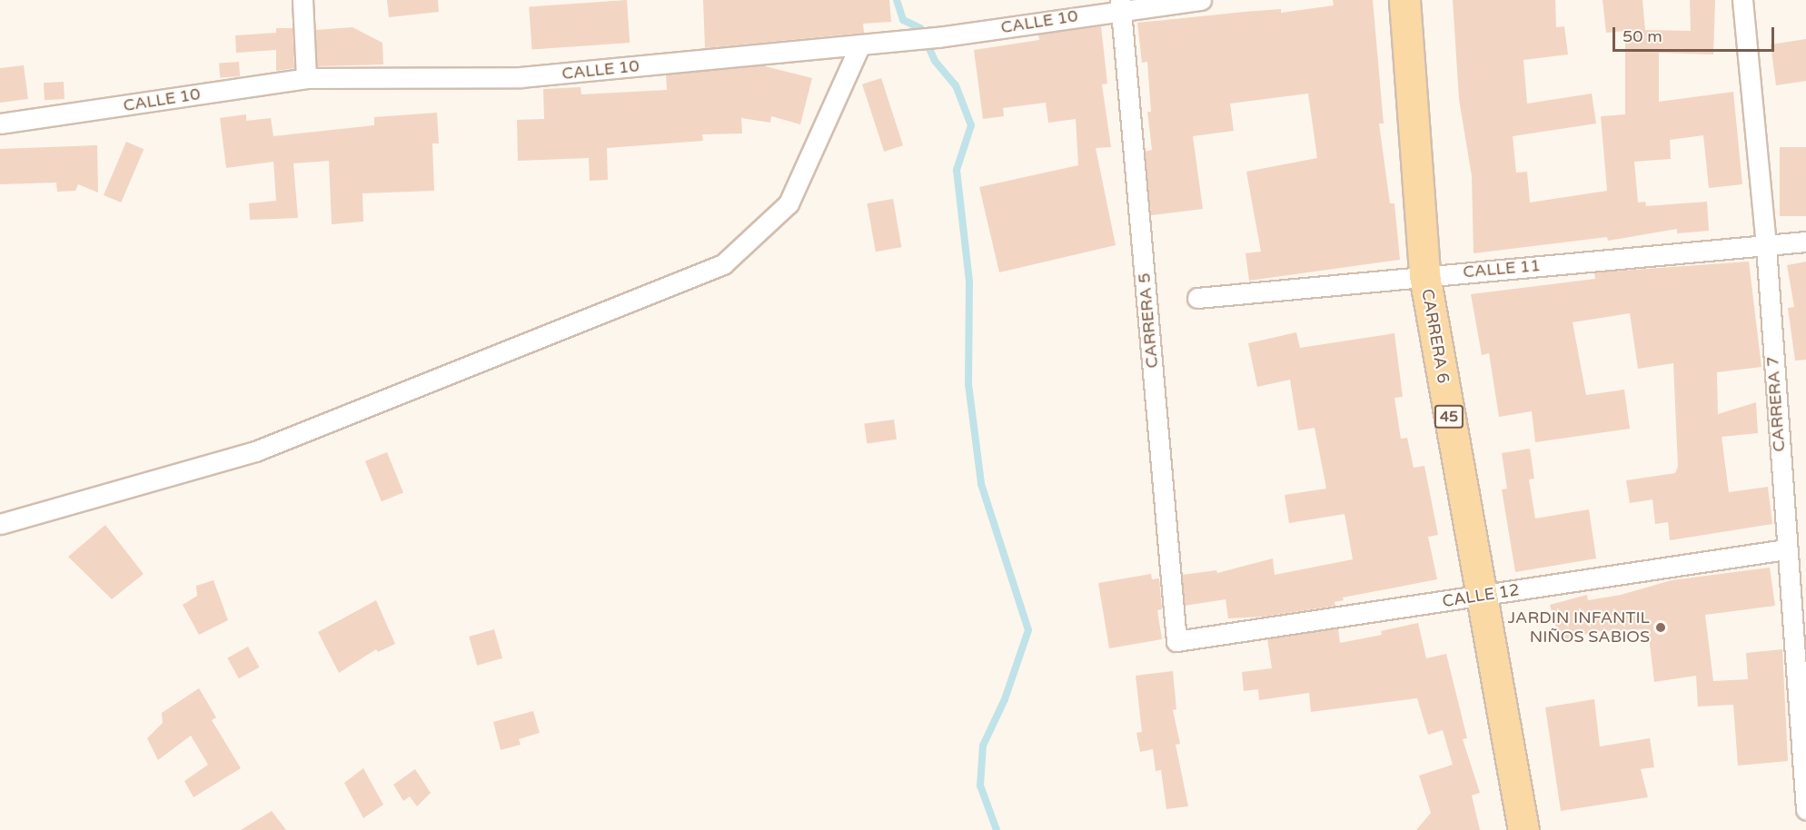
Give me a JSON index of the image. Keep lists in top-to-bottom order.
{
  "streets": {
    "main road": ["CARRERA 6", "45"],
    "street": [
      "CALLE 10",
      "CALLE 11",
      "CARRERA 5",
      "CARRERA 7",
      "CALLE 12"
    ]
  },
  "crossings": [
    ["CALLE 10", "CARRERA 5"],
    ["CALLE 11", "CARRERA 6"],
    ["CALLE 11", "CARRERA 7"],
    ["CARRERA 5", "CALLE 12"],
    ["CARRERA 6", "CALLE 12"],
    ["CARRERA 7", "CALLE 12"]
  ],
  "places": ["JARDIN INFANTIL NIÑOS SABIOS"],
  "scale_bar": "50 m"
}
